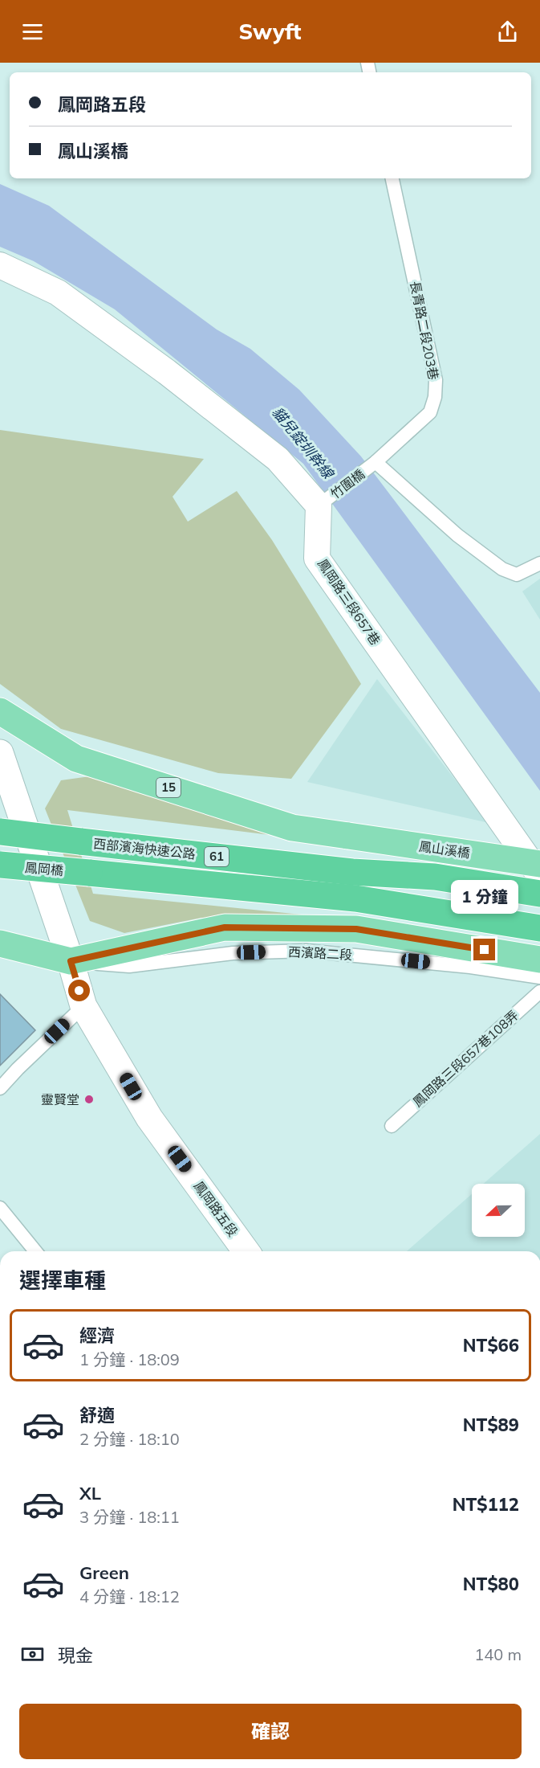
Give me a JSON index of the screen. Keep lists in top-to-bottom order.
{
  "streets": {
    "highway": ["西部濱海快速公路", "61", "鳳岡橋"],
    "main road": ["15", "鳳山溪橋", "西濱路二段"],
    "street": ["鳳岡路三段657巷", "鳳岡路五段"],
    "lane": ["長青路二段203巷", "竹圍橋", "鳳岡路三段657巷108弄"]
  },
  "crossings": [
    ["長青路二段203巷", "竹圍橋"],
    ["竹圍橋", "鳳岡路三段657巷"],
    ["西濱路二段", "鳳岡路五段"]
  ],
  "water": ["貓兒錠圳幹線"],
  "places": ["靈賢堂"],
  "north": "left",
  "page": {
    "header": "Swyft",
    "banner": ["鳳岡路五段", "鳳山溪橋"],
    "bubble": "1 分鐘",
    "heading": "選擇車種",
    "list": [
      {
        "name": "經濟",
        "note": "1 分鐘 · 18:09",
        "value": "NT$66"
      },
      {
        "name": "舒適",
        "note": "2 分鐘 · 18:10",
        "value": "NT$89"
      },
      {
        "name": "XL",
        "note": "3 分鐘 · 18:11",
        "value": "NT$112"
      },
      {
        "name": "Green",
        "note": "4 分鐘 · 18:12",
        "value": "NT$80"
      }
    ],
    "pay": ["現金", "140 m"],
    "buttons": "確認"
  }
}
